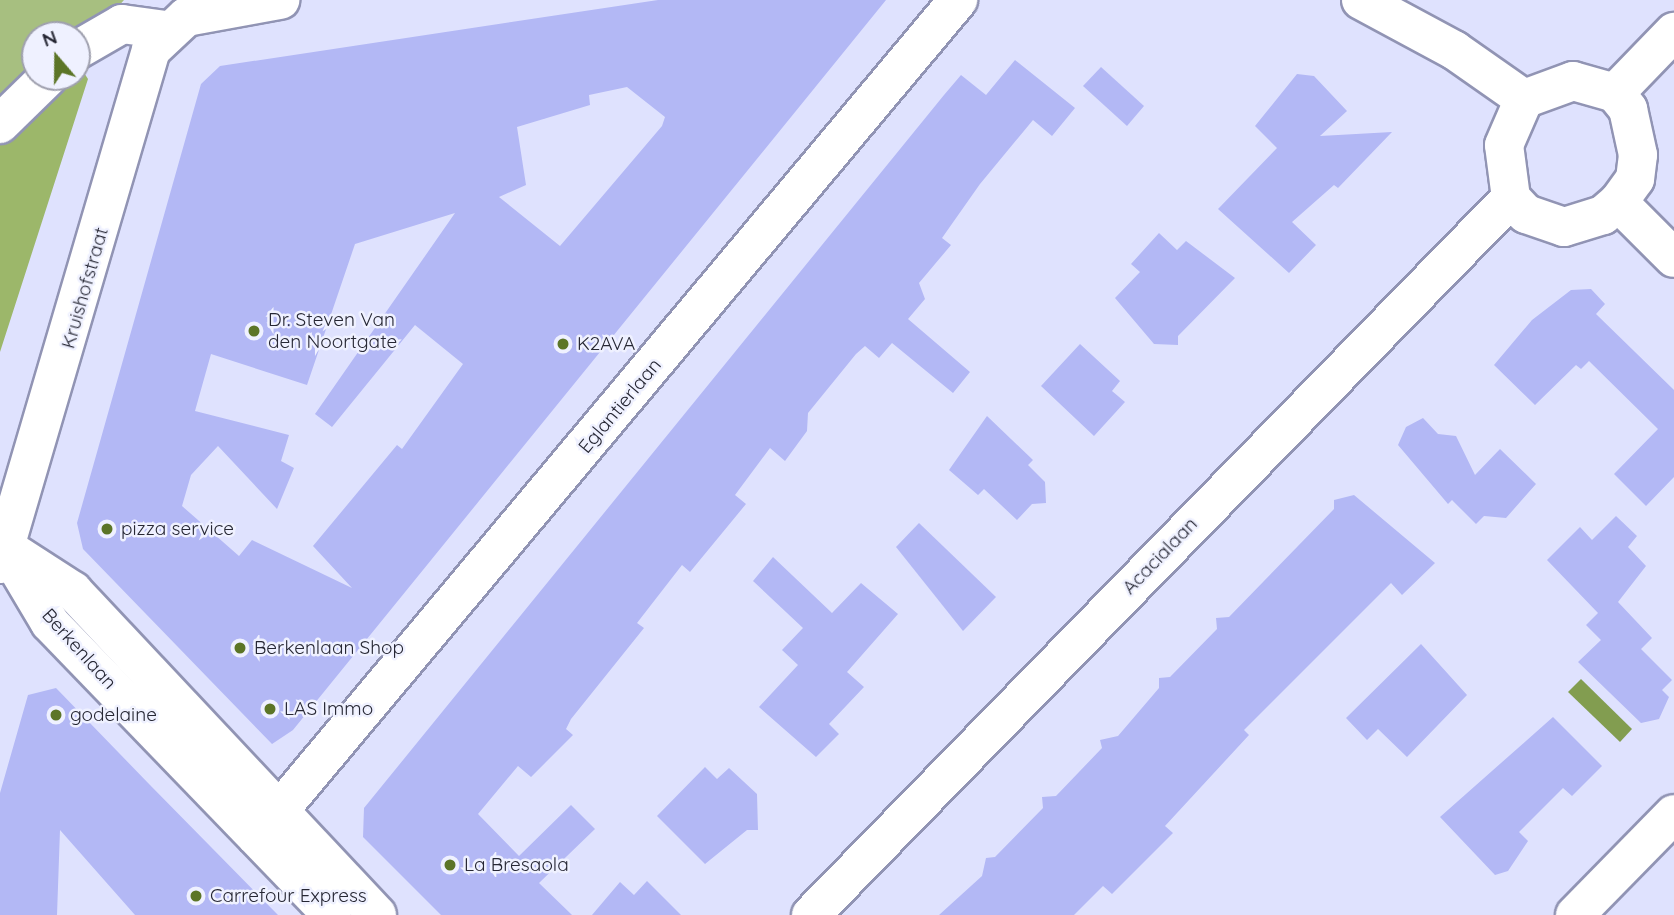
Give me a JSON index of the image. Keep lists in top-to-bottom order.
{
  "streets": {
    "street": [
      "Kruishofstraat",
      "Eglantierlaan",
      "Acacialaan",
      "Berkenlaan"
    ]
  },
  "crossings": [
    ["Kruishofstraat", "Berkenlaan"],
    ["Eglantierlaan", "Berkenlaan"]
  ],
  "places": [
    "Dr. Steven Van den Noortgate",
    "K2AVA",
    "pizza service",
    "Berkenlaan Shop",
    "LAS Immo",
    "godelaine",
    "La Bresaola",
    "Carrefour Express"
  ],
  "north": "top"
}
